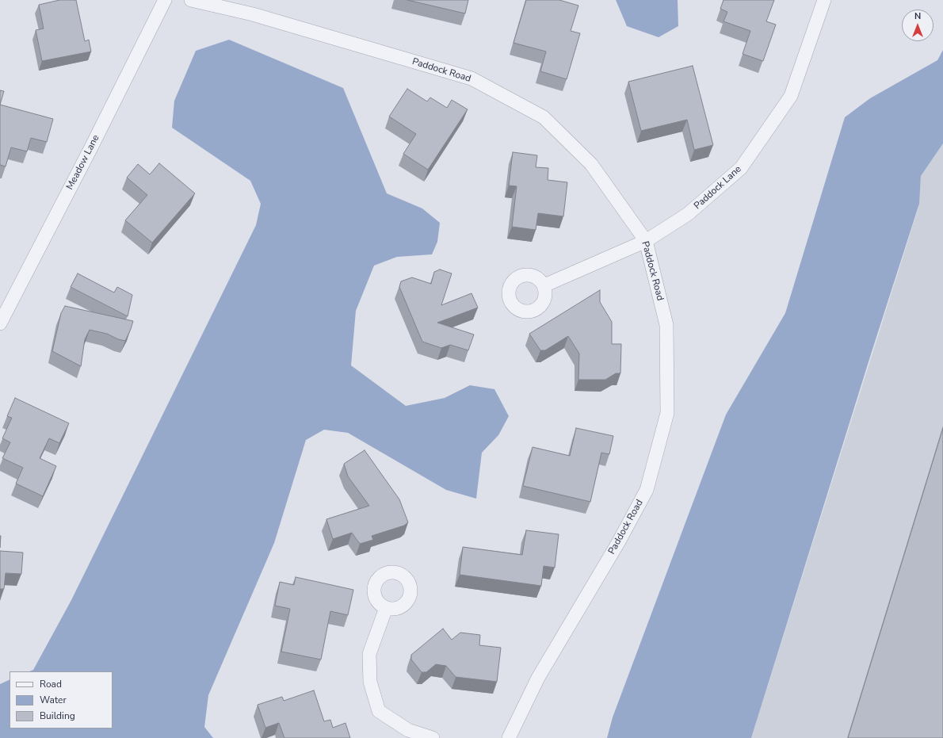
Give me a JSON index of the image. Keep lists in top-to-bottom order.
{
  "streets": {
    "street": ["Paddock Road", "Meadow Lane", "Paddock Lane"]
  },
  "crossings": [
    ["Paddock Road", "Paddock Lane"]
  ],
  "legend": ["Road", "Water", "Building"],
  "north": "top"
}
